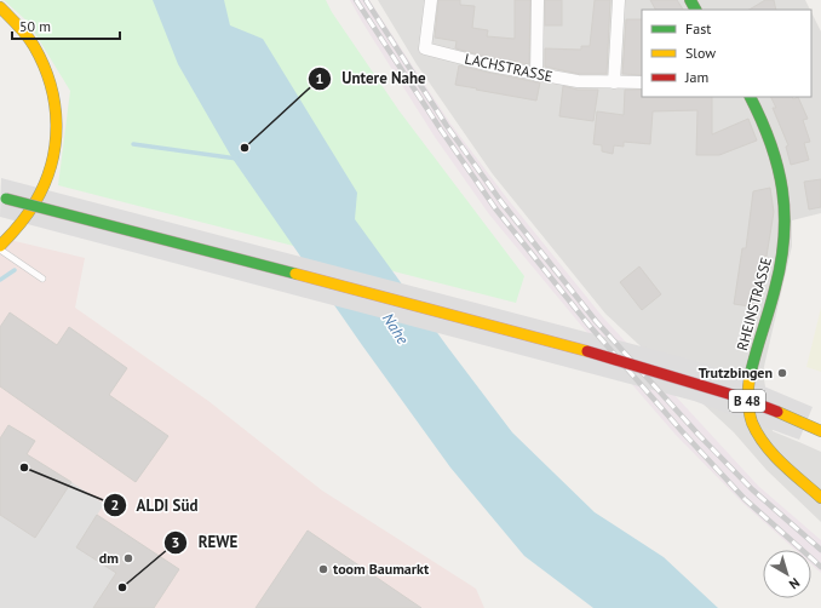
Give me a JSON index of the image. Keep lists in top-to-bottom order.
{
  "streets": {
    "main road": ["RHEINSTRASSE", "B 48"],
    "street": ["LACHSTRASSE"]
  },
  "water": ["Nahe"],
  "places": [
    "Untere Nahe",
    "Trutzbingen",
    "ALDI Süd",
    "dm",
    "toom Baumarkt",
    "REWE"
  ],
  "legend": ["Fast", "Slow", "Jam"],
  "scale_bar": "50 m",
  "north": "bottom right"
}
